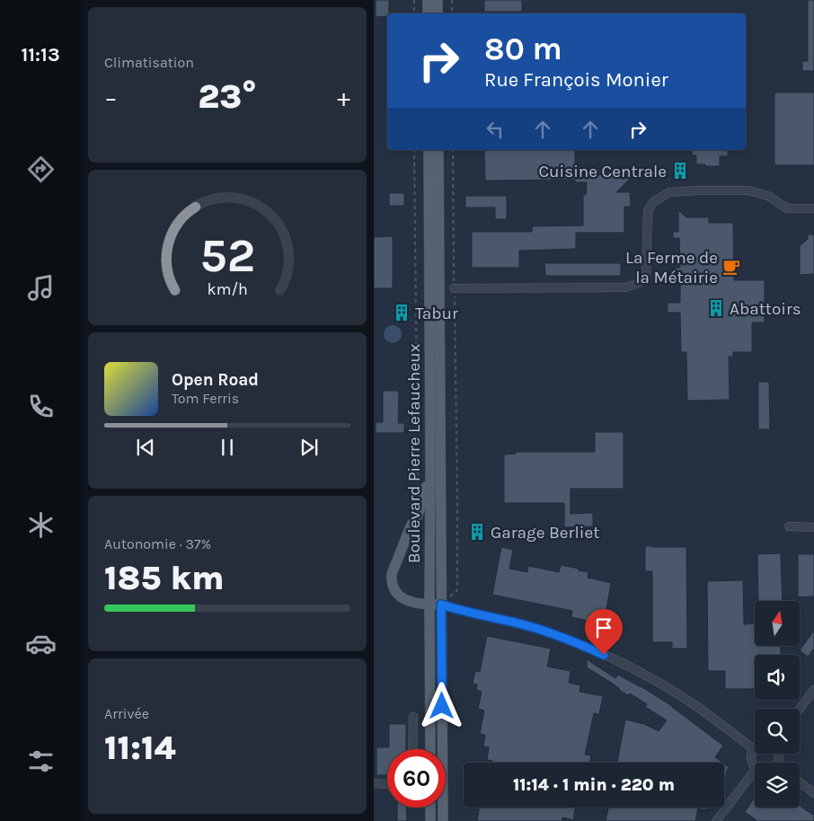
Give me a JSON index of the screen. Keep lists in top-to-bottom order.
{
  "streets": {
    "main road": ["Boulevard Pierre Lefaucheux"]
  },
  "places": {
    "building": [
      "Cuisine Centrale",
      "Abattoirs",
      "Tabur",
      "Garage Berliet"
    ],
    "cafe": ["La Ferme de la Métairie"]
  },
  "north": "top",
  "page": {
    "tabs": "11:13",
    "tile": [
      "Climatisation",
      ["Autonomie · 37%", "185 km"],
      ["Arrivée", "11:14"]
    ],
    "turn": ["80 m", "Rue François Monier"],
    "heat": ["−", "23°", "+"],
    "song": ["Open Road", "Tom Ferris"],
    "limit": "60",
    "trip": "11:14 · 1 min · 220 m",
    "gauge": ["52", "km/h"]
  }
}
